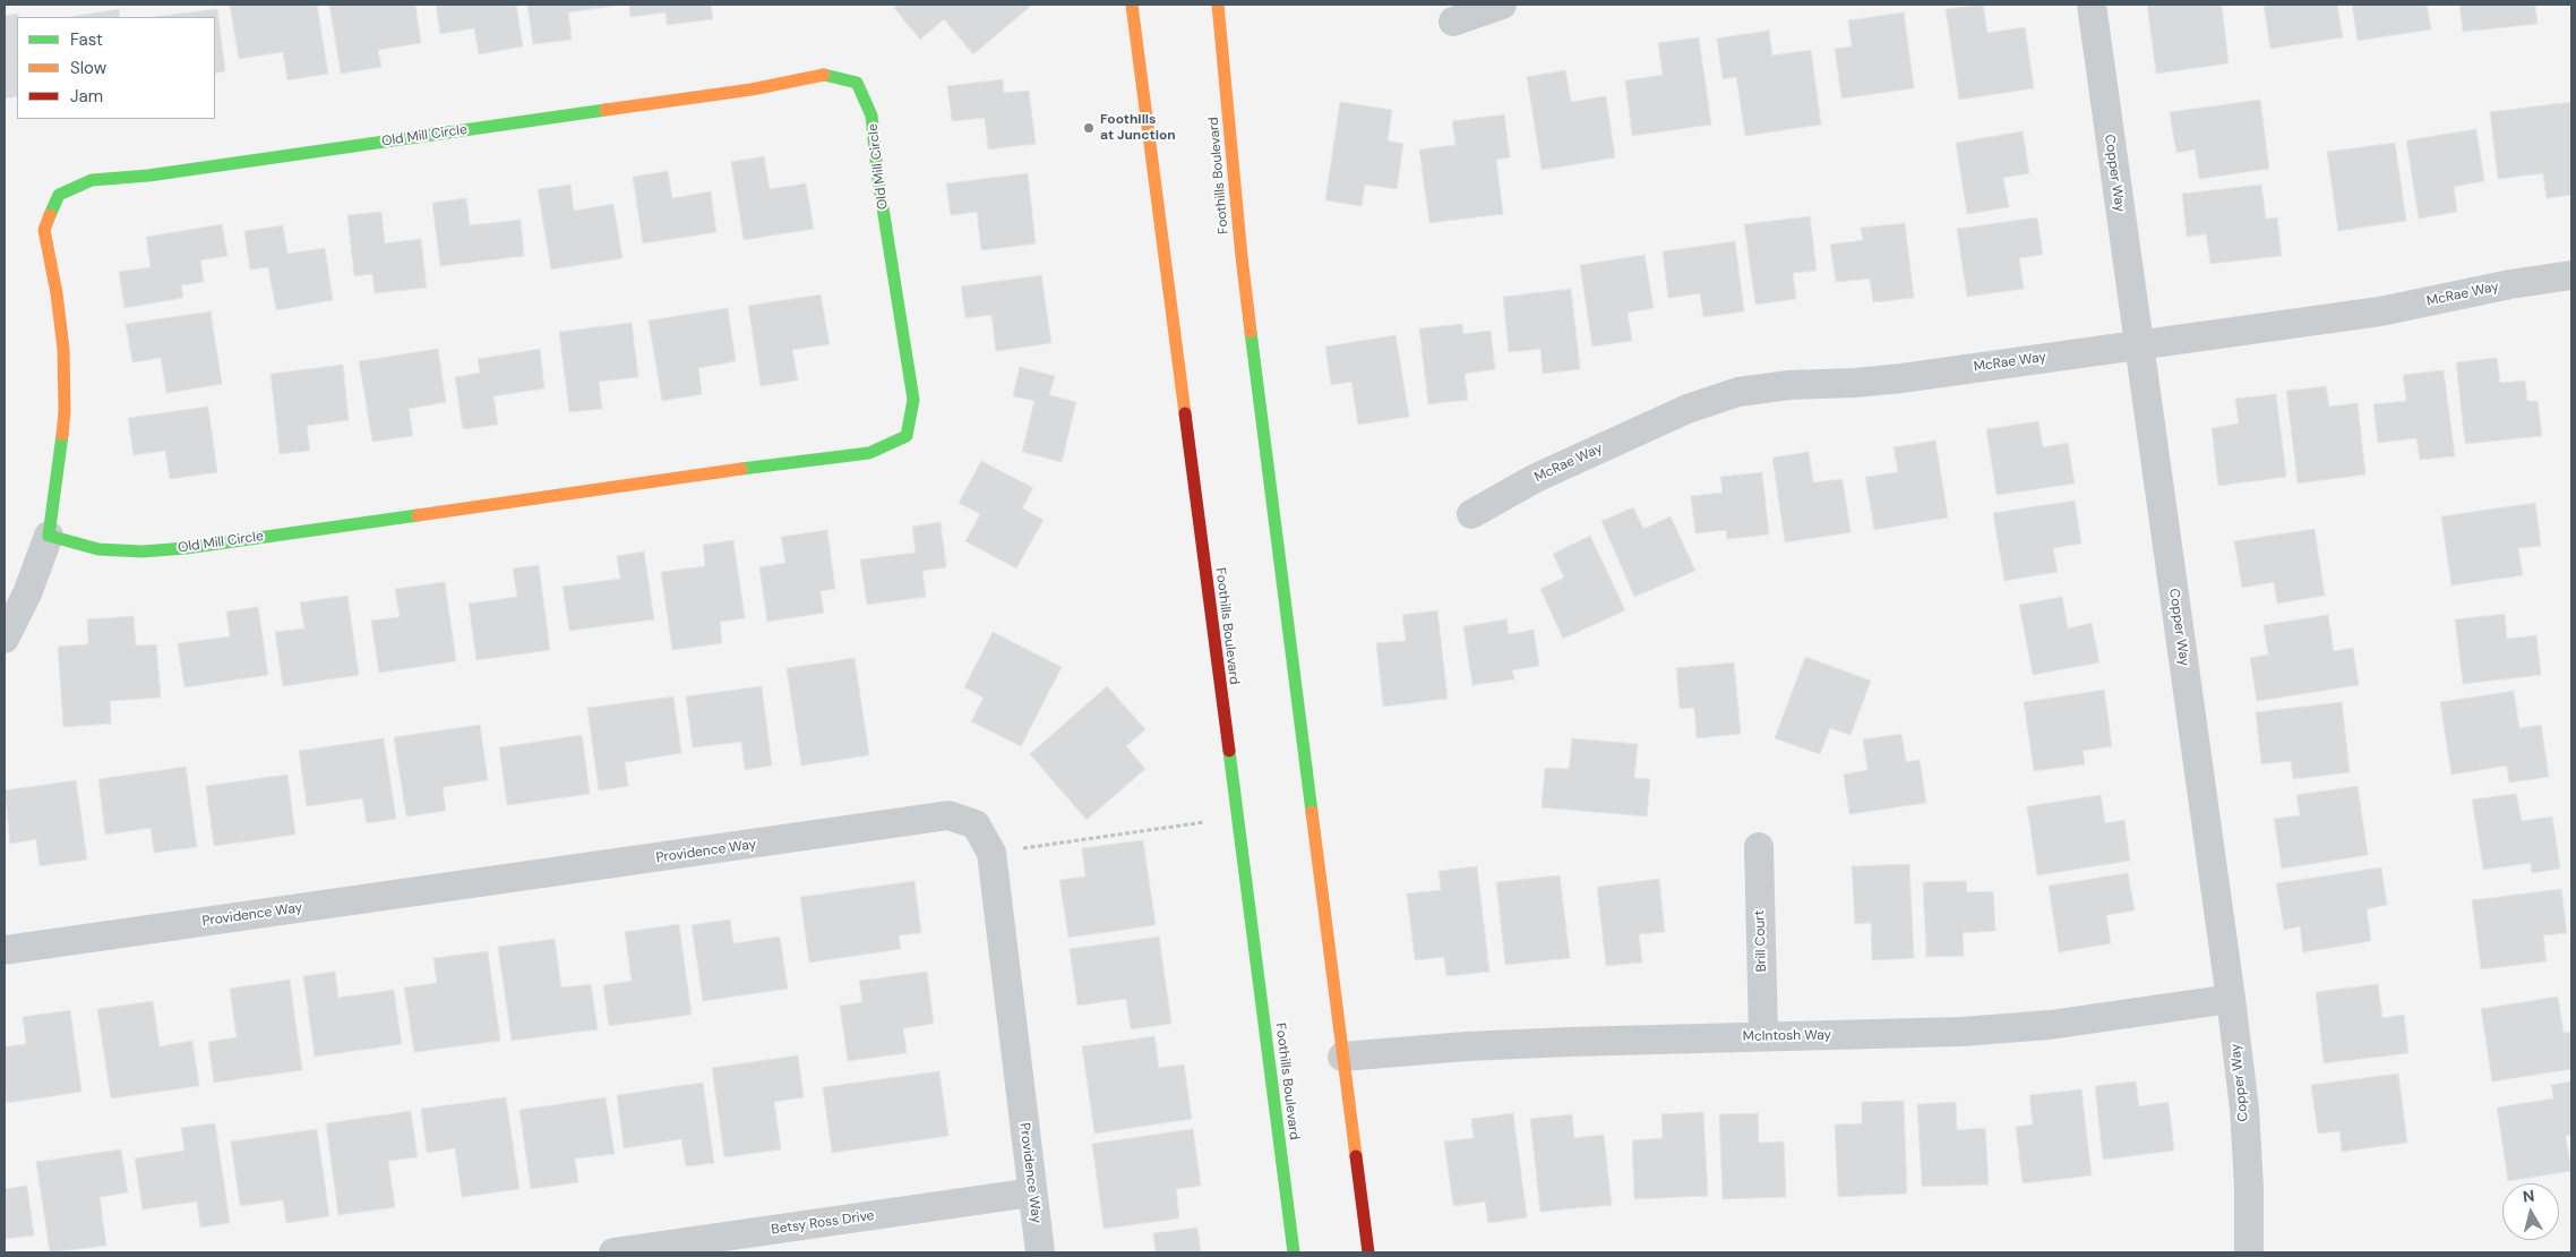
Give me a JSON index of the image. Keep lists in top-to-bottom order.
{
  "streets": {
    "main road": ["Old Mill Circle", "Foothills Boulevard"],
    "street": [
      "Copper Way",
      "McRae Way",
      "Providence Way",
      "Brill Court",
      "McIntosh Way",
      "Betsy Ross Drive"
    ]
  },
  "crossings": [
    ["Copper Way", "McRae Way"],
    ["Copper Way", "McIntosh Way"],
    ["Foothills Boulevard", "McIntosh Way"],
    ["Providence Way", "Betsy Ross Drive"],
    ["Brill Court", "McIntosh Way"]
  ],
  "places": ["Foothills at Junction"],
  "legend": ["Fast", "Slow", "Jam"],
  "north": "top"
}
